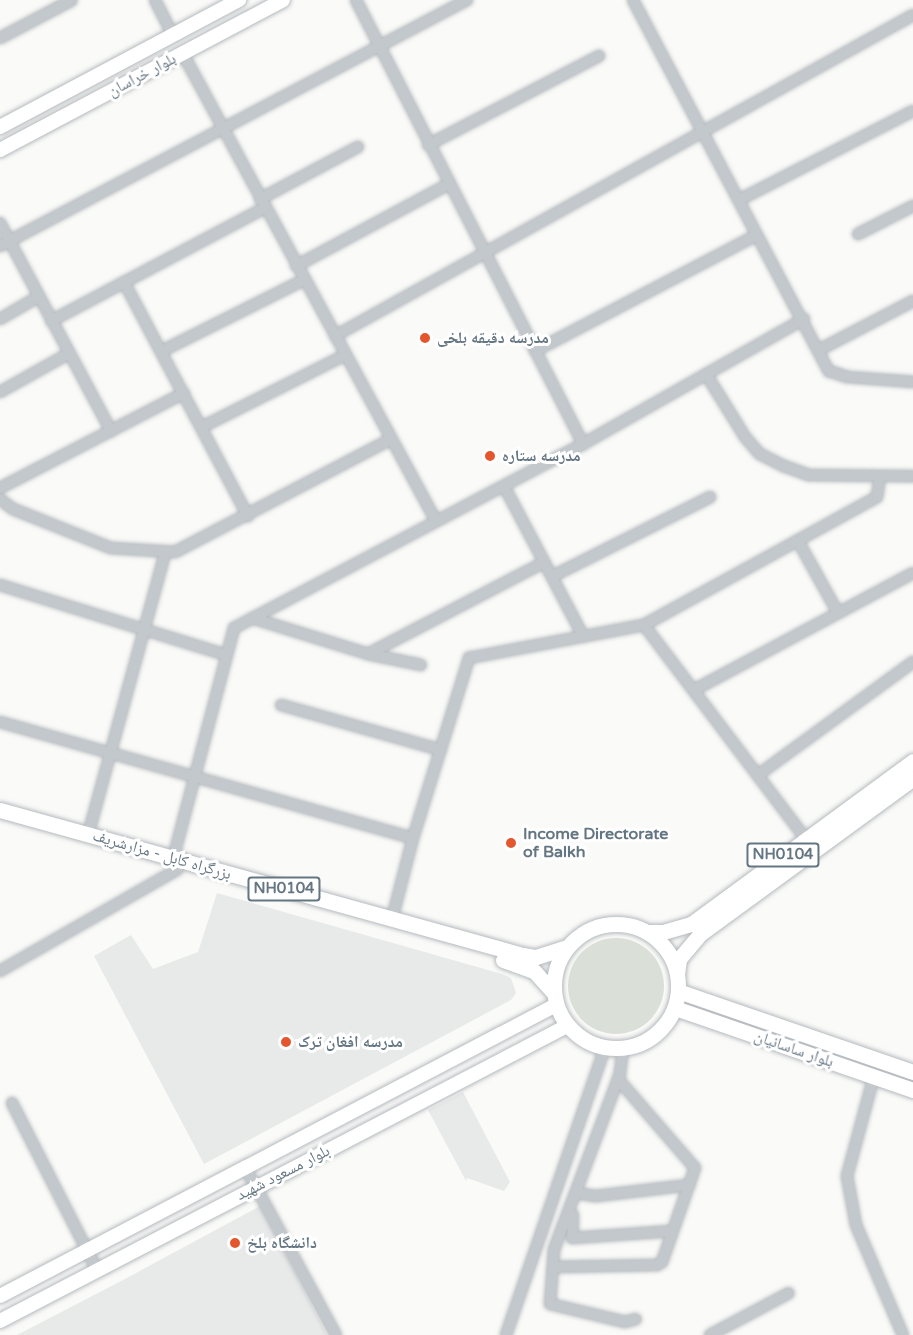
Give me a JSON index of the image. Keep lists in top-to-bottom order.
{
  "streets": {
    "highway": ["بزرگراه کابل - مزارشریف", "NH0104", "بلوار ساسانیان"],
    "main road": ["بلوار خراسان", "بلوار مسعود شهید"]
  },
  "crossings": [
    ["بزرگراه کابل - مزارشریف", "NH0104"],
    ["بزرگراه کابل - مزارشریف", "بلوار ساسانیان"],
    ["بزرگراه کابل - مزارشریف", "بلوار مسعود شهید"],
    ["NH0104", "بلوار ساسانیان"],
    ["NH0104", "بلوار مسعود شهید"],
    ["بلوار ساسانیان", "بلوار مسعود شهید"]
  ],
  "places": [
    "مدرسه دقيقه بلخى",
    "مدرسه ستاره",
    "Income Directorate of Balkh",
    "مدرسه افغان ترک",
    "دانشگاه بلخ"
  ]
}
